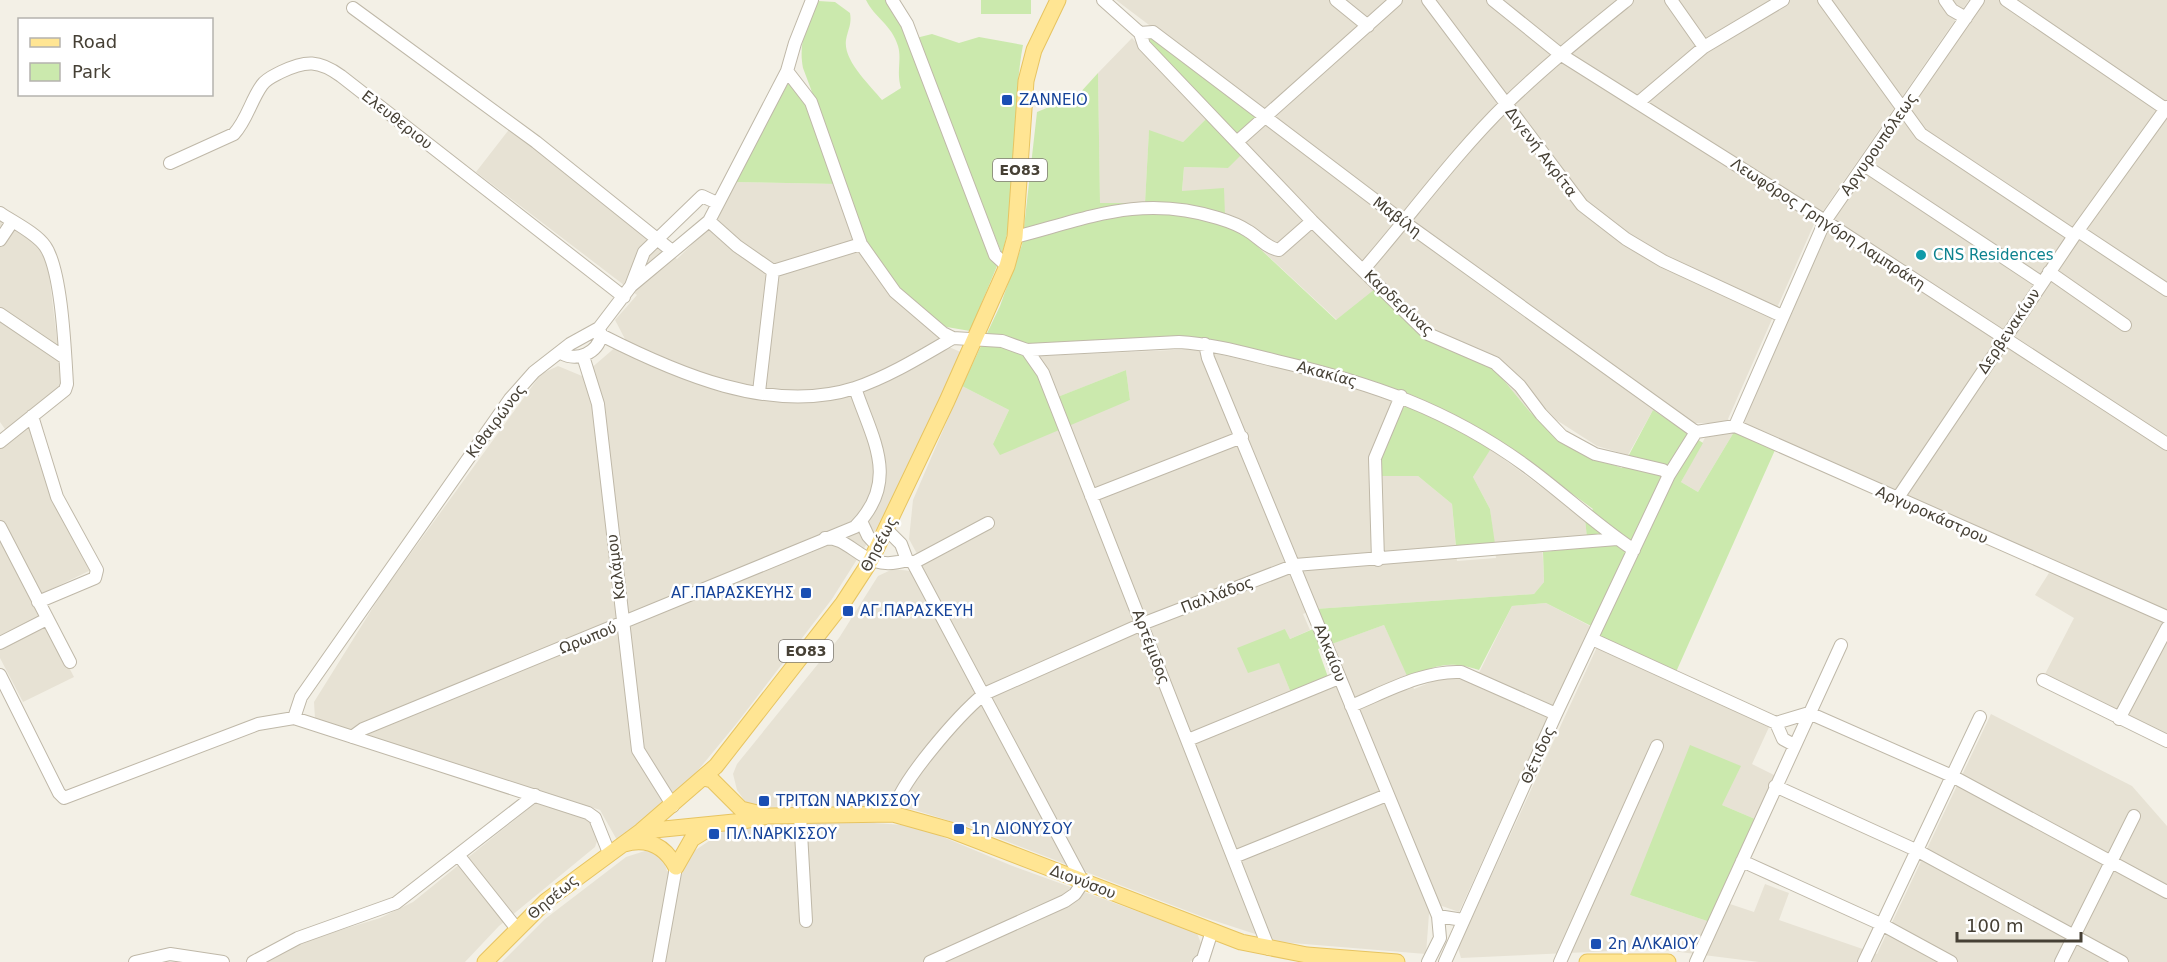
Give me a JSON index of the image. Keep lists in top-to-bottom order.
{
  "streets": {
    "main road": ["ΕΟ83", "Θησέως", "Διονύσου"],
    "street": [
      "Ελευθεριου",
      "Αργυρουπόλεως",
      "Διγενή Ακρίτα",
      "Μαβίλη",
      "Λεωφόρος Γρηγόρη Λαμπράκη",
      "Καρδερίνας",
      "Δερβενακίων",
      "Ακακίας",
      "Κιθαιρώνος",
      "Αργυροκάστρου",
      "Καλάμου",
      "Παλλάδος",
      "Ωρωπού",
      "Αρτέμιδος",
      "Αλκαίου",
      "Θέτιδος"
    ]
  },
  "crossings": [
    ["Ελευθεριου", "Κιθαιρώνος"],
    ["Αργυρουπόλεως", "Διγενή Ακρίτα"],
    ["Αργυρουπόλεως", "Λεωφόρος Γρηγόρη Λαμπράκη"],
    ["Αργυρουπόλεως", "Αργυροκάστρου"],
    ["Μαβίλη", "Καρδερίνας"],
    ["Λεωφόρος Γρηγόρη Λαμπράκη", "Δερβενακίων"],
    ["Δερβενακίων", "Αργυροκάστρου"],
    ["Ακακίας", "Θησέως"],
    ["Ακακίας", "Παλλάδος"],
    ["Ακακίας", "Αρτέμιδος"],
    ["Ακακίας", "Αλκαίου"],
    ["Ακακίας", "Θέτιδος"],
    ["Θησέως", "Καλάμου"],
    ["Θησέως", "Διονύσου"],
    ["Καλάμου", "Ωρωπού"],
    ["Παλλάδος", "Αρτέμιδος"],
    ["Παλλάδος", "Αλκαίου"],
    ["Παλλάδος", "Διονύσου"],
    ["Αρτέμιδος", "Διονύσου"]
  ],
  "places": {
    "transit": [
      "ΖΑΝΝΕΙΟ",
      "ΑΓ.ΠΑΡΑΣΚΕΥΗΣ",
      "ΑΓ.ΠΑΡΑΣΚΕΥΗ",
      "ΤΡΙΤΩΝ ΝΑΡΚΙΣΣΟΥ",
      "1η ΔΙΟΝΥΣΟΥ",
      "ΠΛ.ΝΑΡΚΙΣΣΟΥ",
      "2η ΑΛΚΑΙΟΥ"
    ],
    "other": ["CNS Residences"]
  },
  "legend": ["Road", "Park"],
  "scale_bar": "100 m"
}
